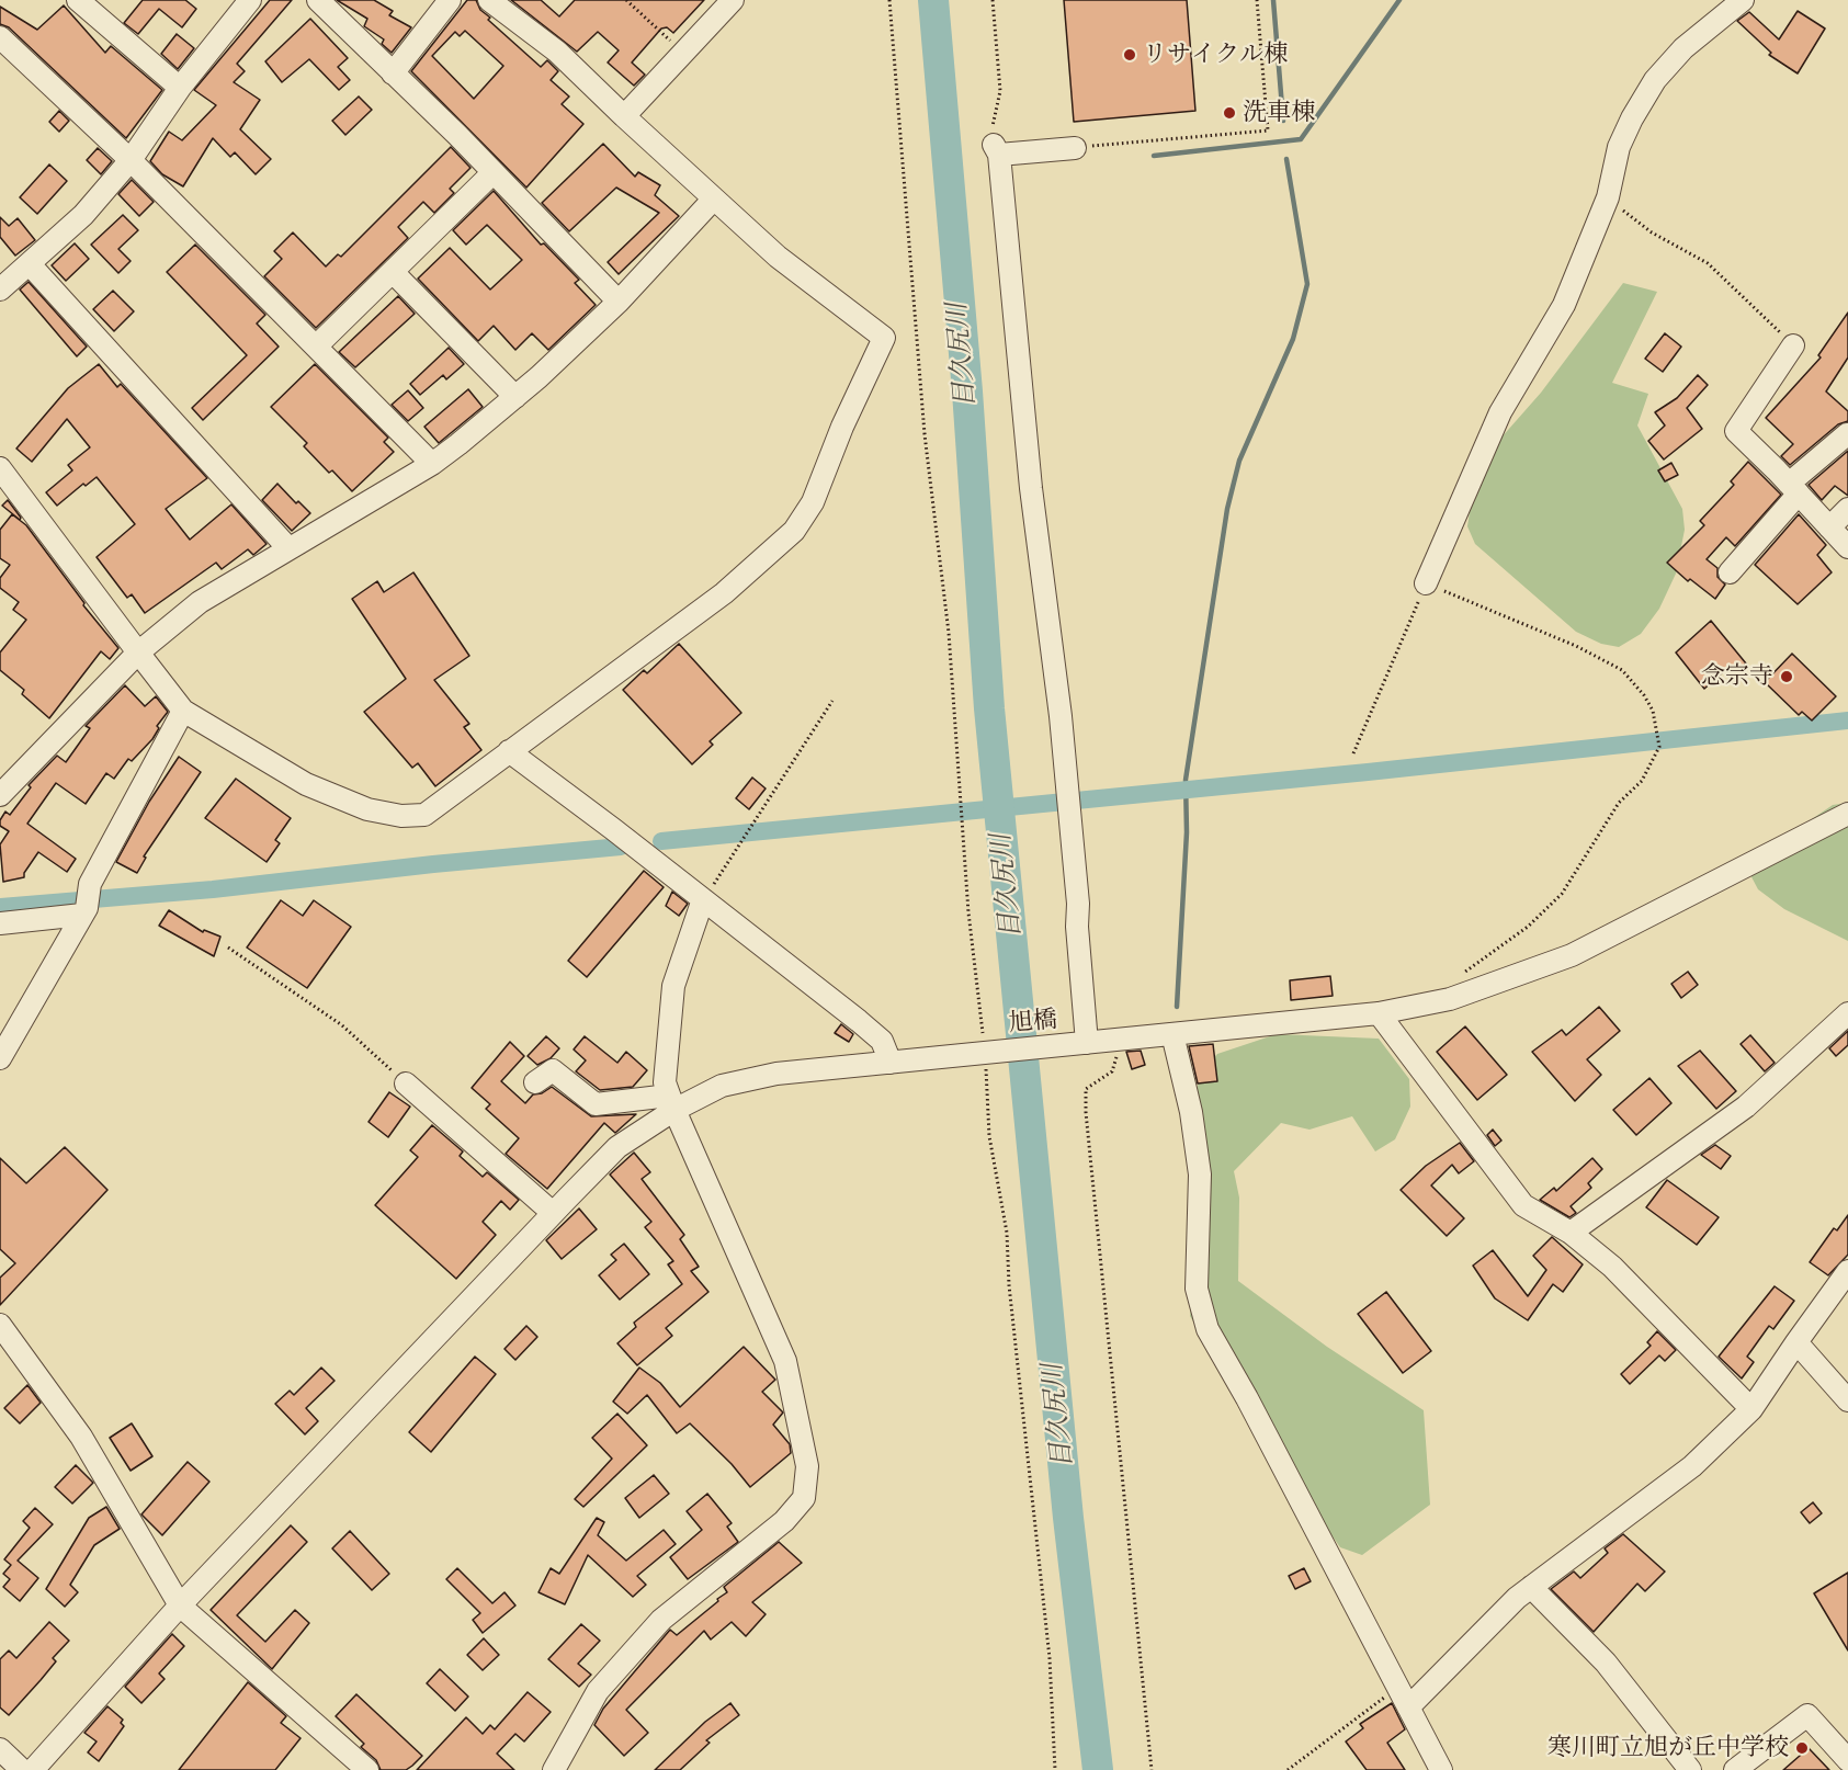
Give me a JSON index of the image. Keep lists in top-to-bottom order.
{
  "streets": {
    "street": ["旭橋"]
  },
  "water": ["目久尻川"],
  "places": [
    "リサイクル棟",
    "洗車棟",
    "念宗寺",
    "寒川町立旭が丘中学校"
  ]
}
